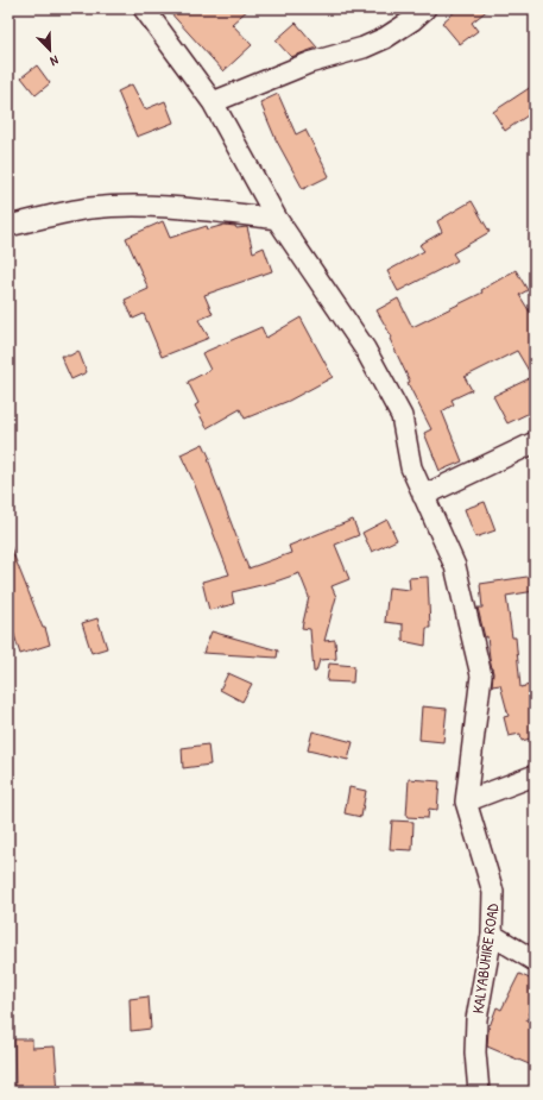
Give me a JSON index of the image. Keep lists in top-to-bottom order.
{
  "streets": {
    "street": ["KALYABUHIRE ROAD"]
  },
  "north": "bottom right"
}
